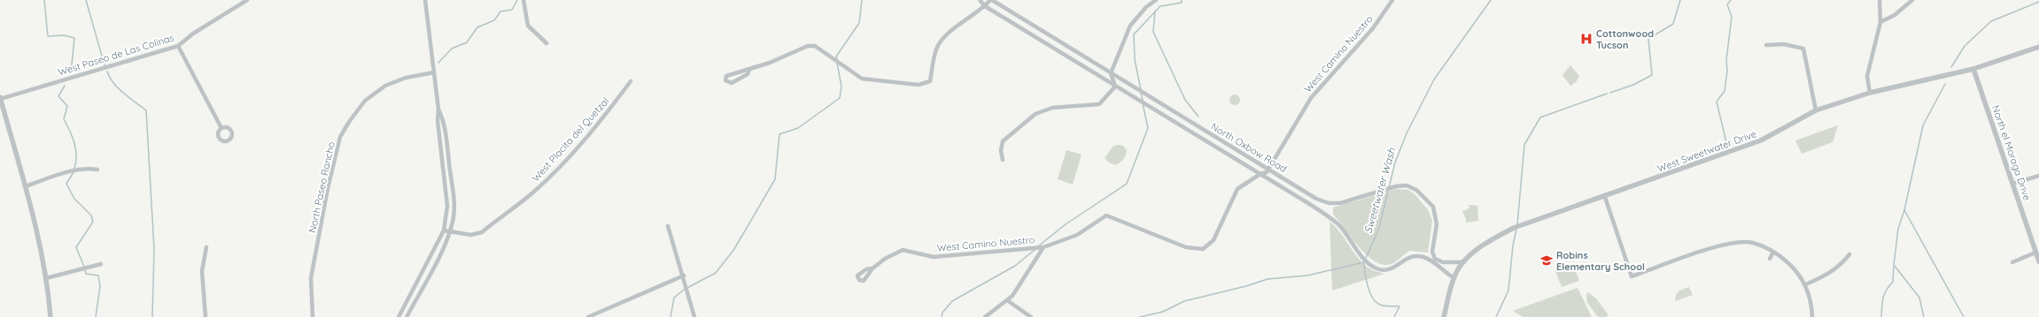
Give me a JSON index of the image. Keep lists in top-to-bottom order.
{
  "streets": {
    "street": [
      "West Camino Nuestro",
      "West Paseo de Las Colinas",
      "West Placita del Quetzal",
      "North Oxbow Road",
      "West Sweetwater Drive",
      "North el Moraga Drive",
      "North Paseo Rancho"
    ]
  },
  "crossings": [
    ["West Camino Nuestro", "North Oxbow Road"],
    ["North Oxbow Road", "West Sweetwater Drive"],
    ["West Sweetwater Drive", "North el Moraga Drive"]
  ],
  "water": ["Sweetwater Wash"],
  "places": {
    "hospital": ["Cottonwood Tucson"],
    "school or university": ["Robins Elementary School"]
  }
}
